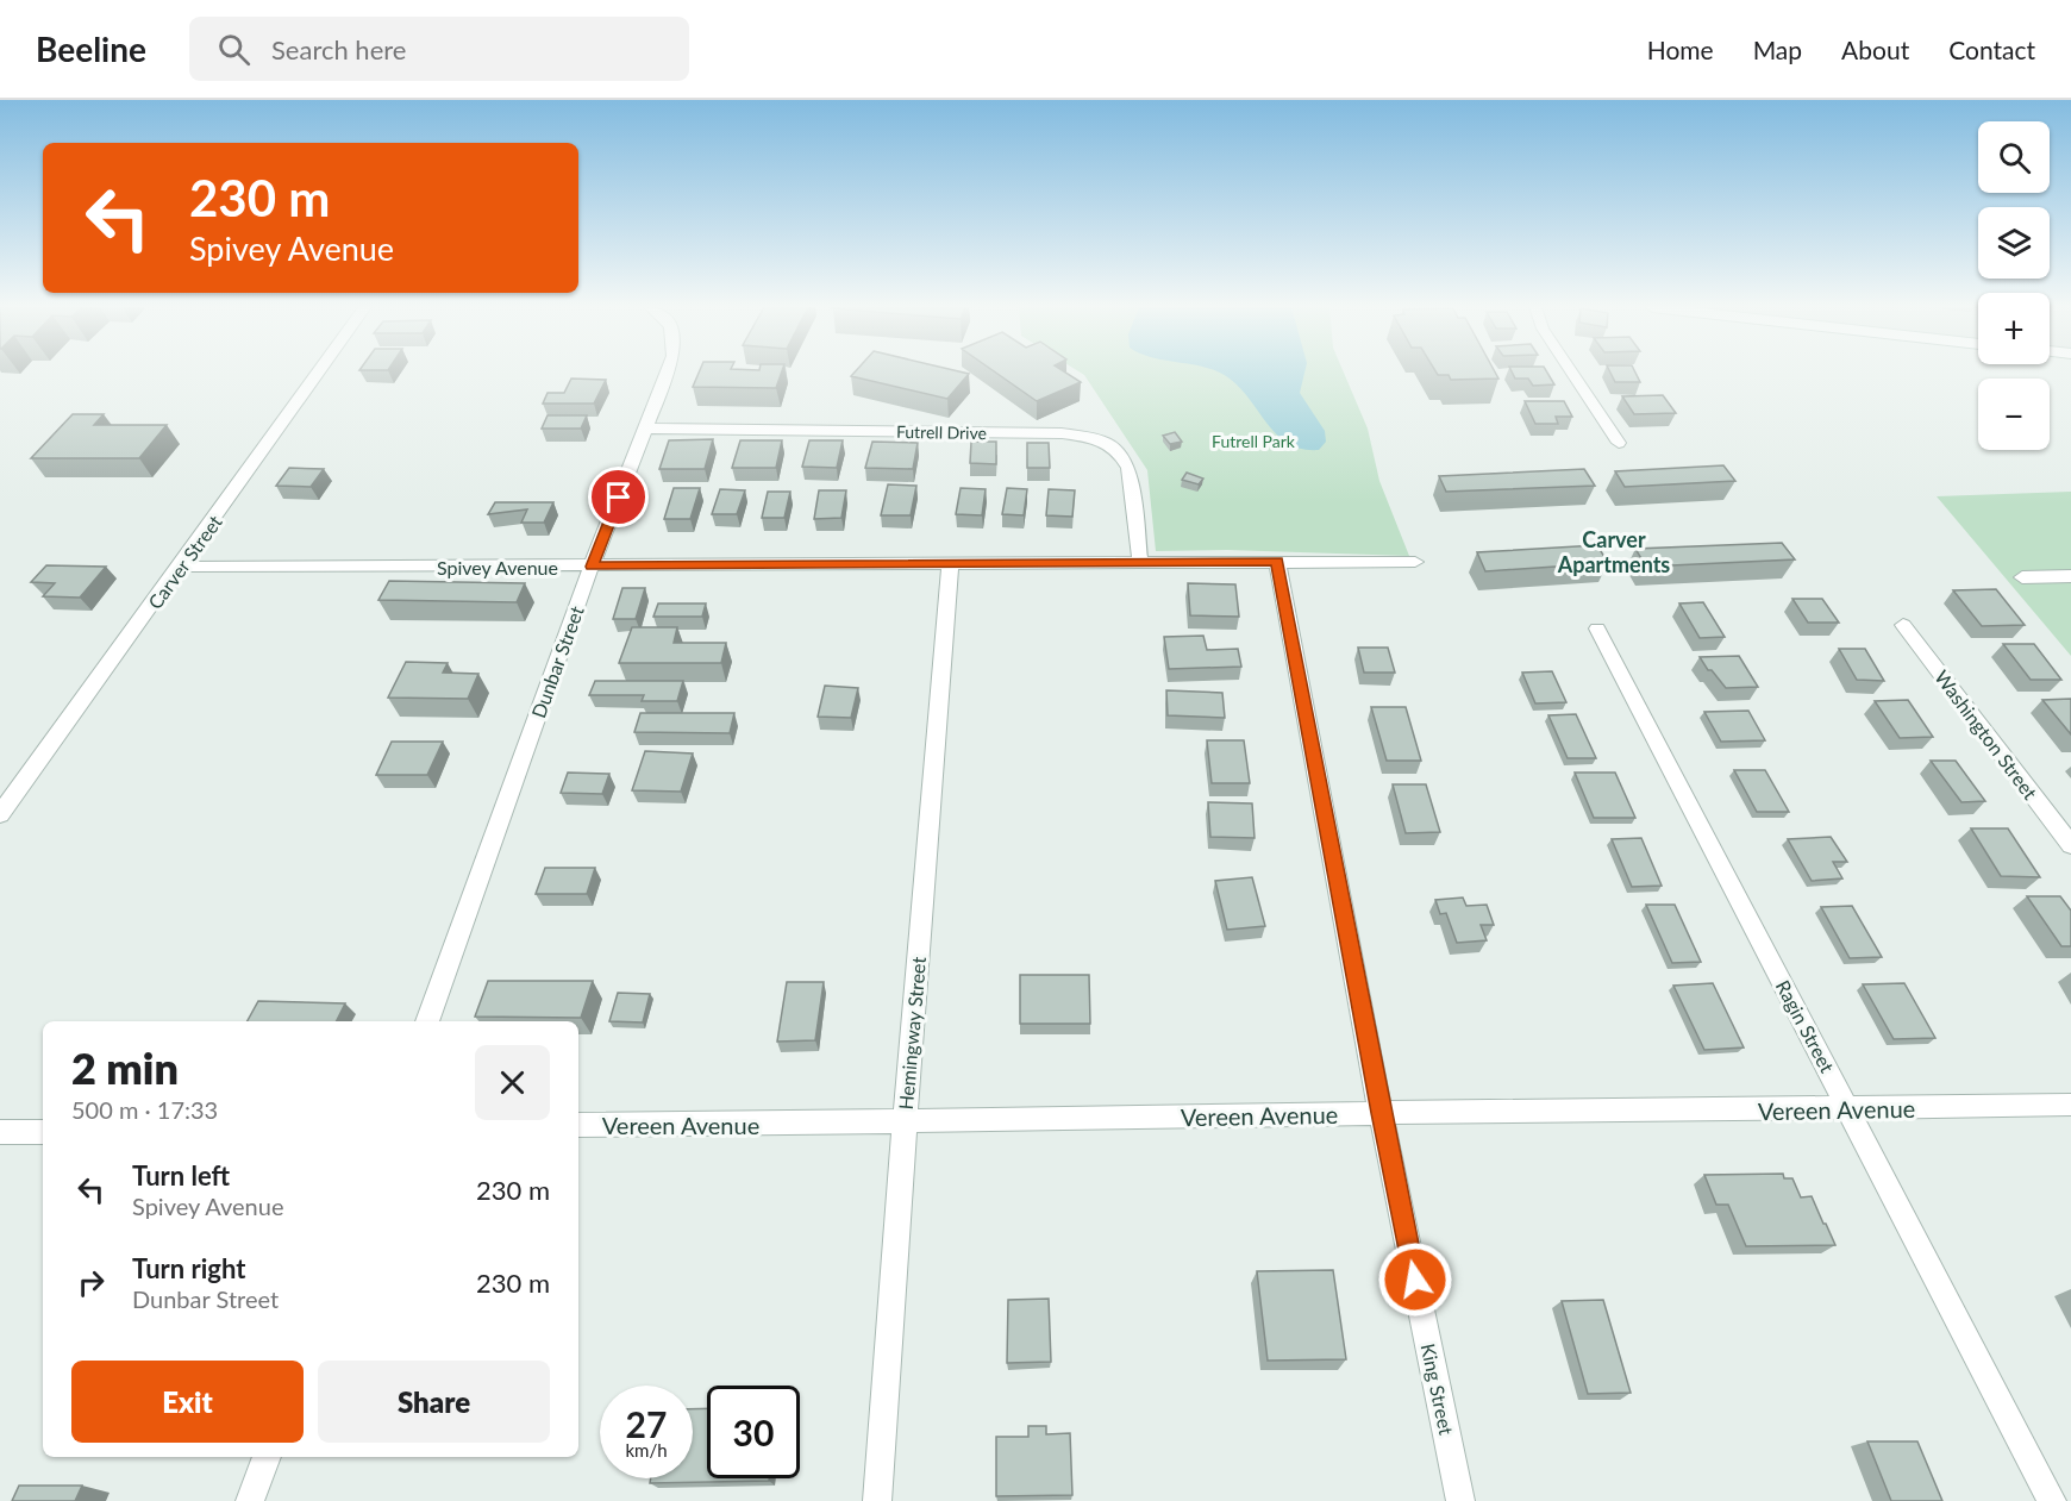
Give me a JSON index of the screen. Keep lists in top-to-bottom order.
{
  "streets": {
    "street": [
      "Futrell Drive",
      "Carver Street",
      "Spivey Avenue",
      "Dunbar Street",
      "Washington Street",
      "Ragin Street",
      "Hemingway Street",
      "Vereen Avenue",
      "King Street"
    ]
  },
  "crossings": [
    ["Futrell Drive", "Spivey Avenue"],
    ["Futrell Drive", "Dunbar Street"],
    ["Carver Street", "Spivey Avenue"],
    ["Spivey Avenue", "Dunbar Street"],
    ["Spivey Avenue", "Hemingway Street"],
    ["Spivey Avenue", "King Street"],
    ["Ragin Street", "Vereen Avenue"],
    ["Hemingway Street", "Vereen Avenue"],
    ["Vereen Avenue", "King Street"]
  ],
  "districts": ["Carver Apartments"],
  "parks": ["Futrell Park"],
  "page": {
    "header": "Beeline",
    "search": "Search here",
    "nav": [
      "Home",
      "Map",
      "About",
      "Contact"
    ],
    "map_buttons": ["+", "−"],
    "turn": ["230 m", "Spivey Avenue"],
    "heading": ["2 min", "500 m · 17:33"],
    "list": [
      {
        "name": "Turn left",
        "note": "Spivey Avenue",
        "value": "230 m"
      },
      {
        "name": "Turn right",
        "note": "Dunbar Street",
        "value": "230 m"
      }
    ],
    "buttons": ["Exit", "Share"],
    "speed": "27 km/h",
    "limit": "30"
  }
}
